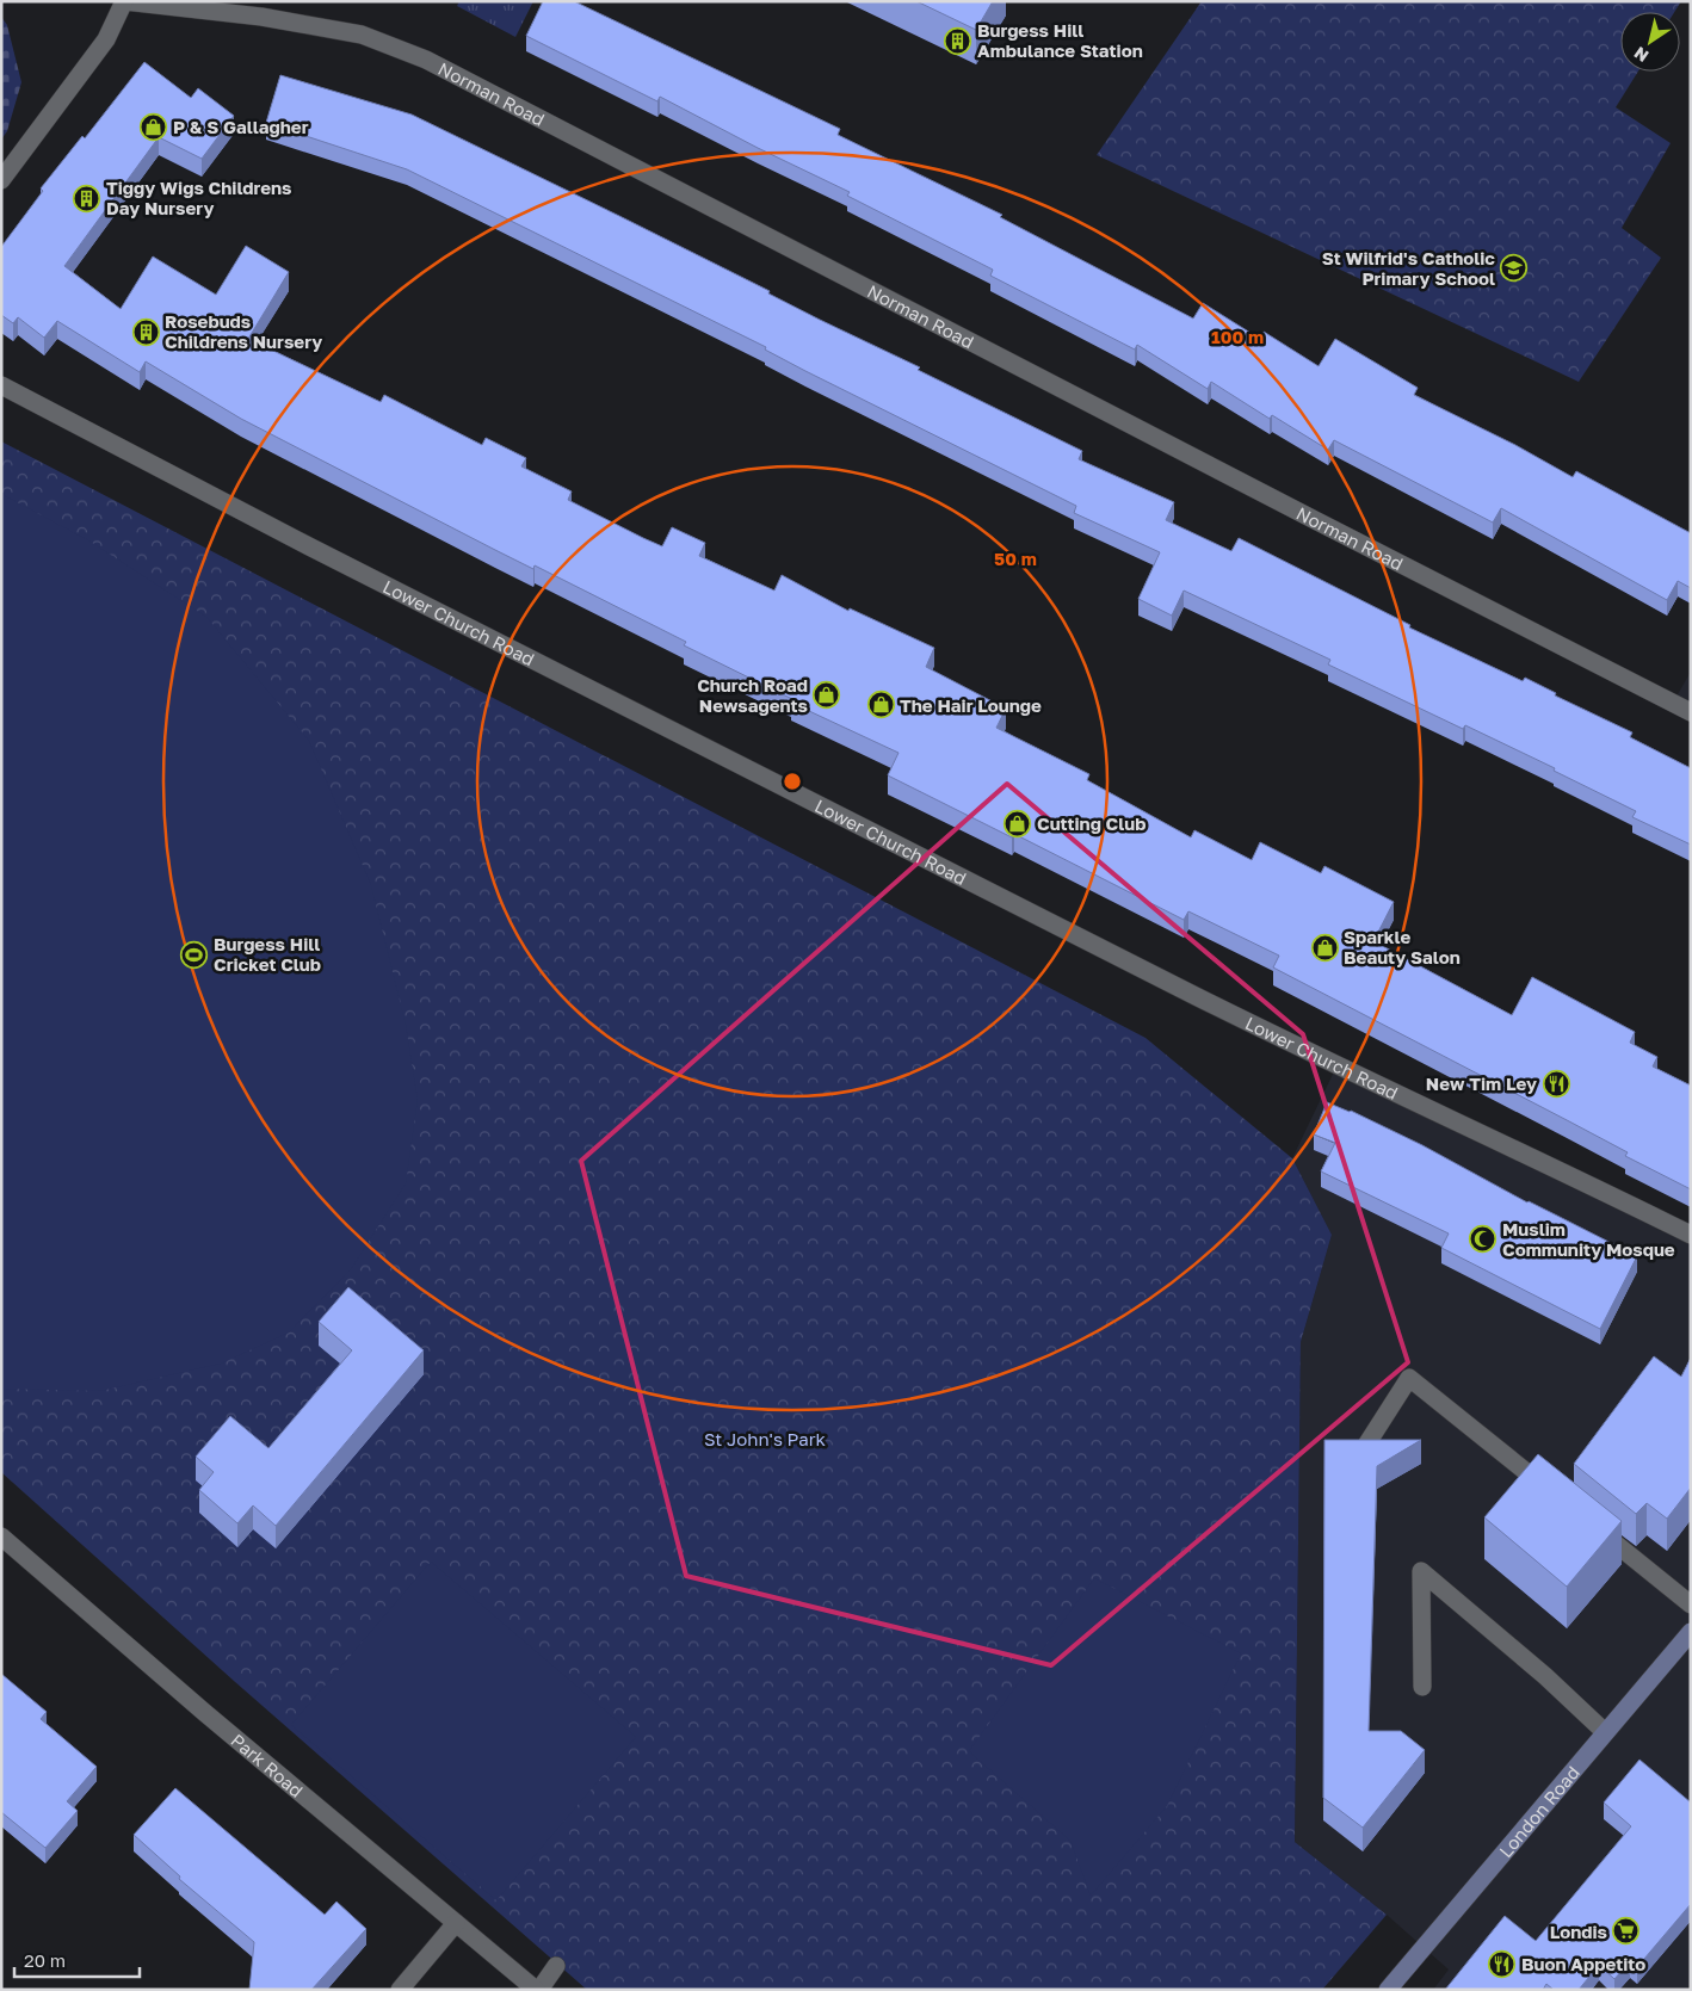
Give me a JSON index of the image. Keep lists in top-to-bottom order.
{
  "streets": {
    "main road": ["London Road"],
    "street": ["Norman Road", "Lower Church Road", "Park Road"]
  },
  "parks": ["St John's Park"],
  "places": {
    "building": ["Burgess Hill Ambulance Station", "Tiggy Wigs Childrens Day Nursery", "Rosebuds Childrens Nursery"],
    "shop": [
      "P & S Gallagher",
      "Church Road Newsagents",
      "The Hair Lounge",
      "Cutting Club",
      "Sparkle Beauty Salon"
    ],
    "school or university": ["St Wilfrid's Catholic Primary School"],
    "sports": ["Burgess Hill Cricket Club"],
    "restaurant": ["New Tim Ley", "Buon Appetito"],
    "mosque": ["Muslim Community Mosque"],
    "supermarket": ["Londis"]
  },
  "scale_bar": "20 m",
  "north": "bottom left",
  "rings": ["100 m", "50 m"]
}
